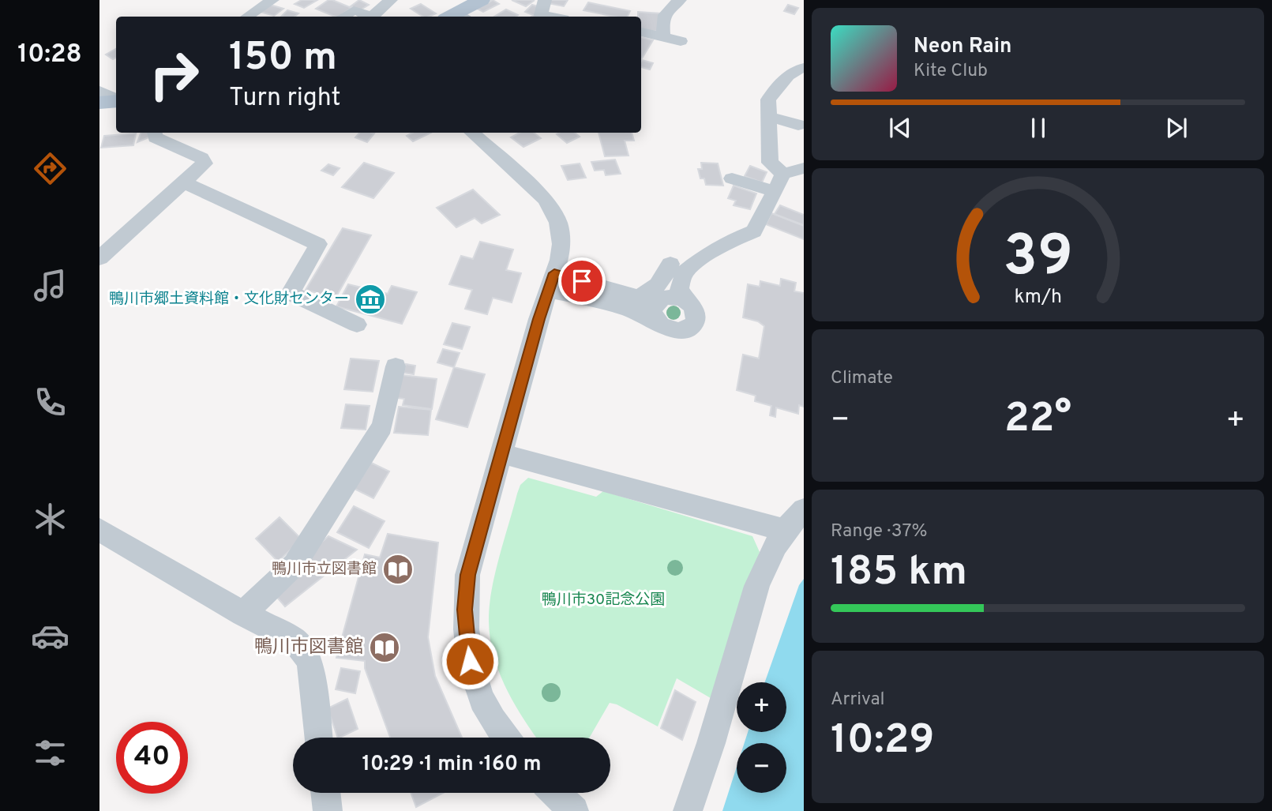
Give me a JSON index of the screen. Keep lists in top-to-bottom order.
{
  "parks": ["鴨川市30記念公園"],
  "places": {
    "museum": ["鴨川市郷土資料館・文化財センター"],
    "library": ["鴨川市立図書館", "鴨川市図書館"]
  },
  "page": {
    "tabs": "10:28",
    "turn": ["150 m", "Turn right"],
    "song": ["Neon Rain", "Kite Club"],
    "tile": [
      "Climate",
      ["Range · 37%", "185 km"],
      ["Arrival", "10:29"]
    ],
    "heat": ["−", "22°", "+"],
    "map_buttons": ["+", "−"],
    "limit": "40",
    "trip": "10:29 · 1 min · 160 m",
    "gauge": ["39", "km/h"]
  }
}
